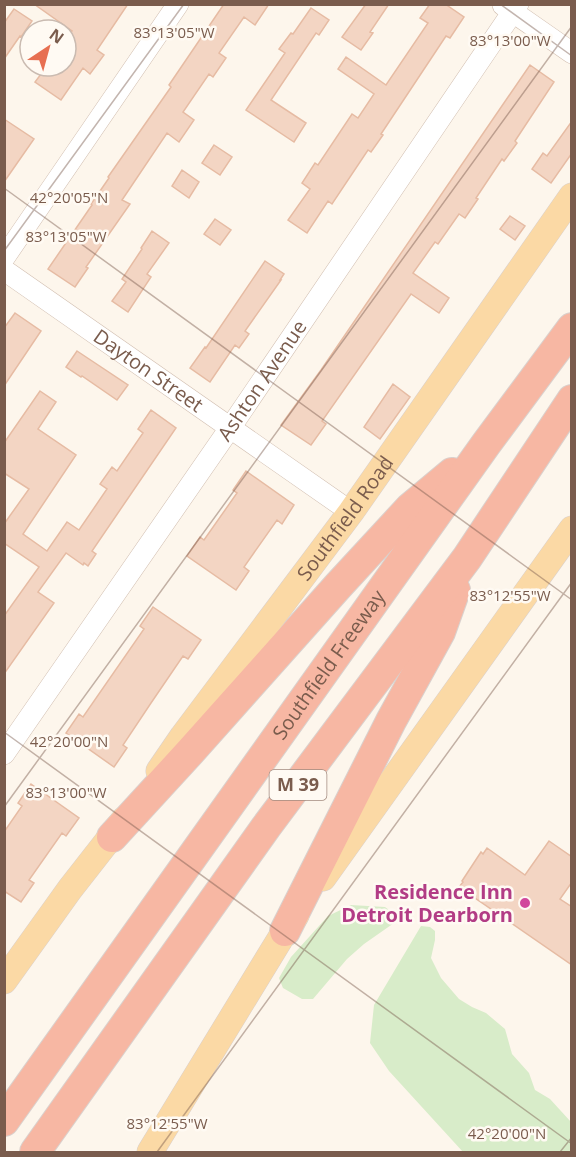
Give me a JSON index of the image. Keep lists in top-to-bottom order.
{
  "streets": {
    "highway": ["Southfield Freeway", "M 39"],
    "main road": ["Southfield Road"],
    "street": ["Dayton Street", "Ashton Avenue"]
  },
  "crossings": [
    ["Dayton Street", "Ashton Avenue"],
    ["Dayton Street", "Southfield Road"]
  ],
  "places": ["Residence Inn Detroit Dearborn"],
  "north": "top right",
  "coordinates": [
    "83°13'05\"W",
    "83°13'00\"W",
    "42°20'05\"N",
    "83°12'55\"W",
    "42°20'00\"N"
  ]
}
